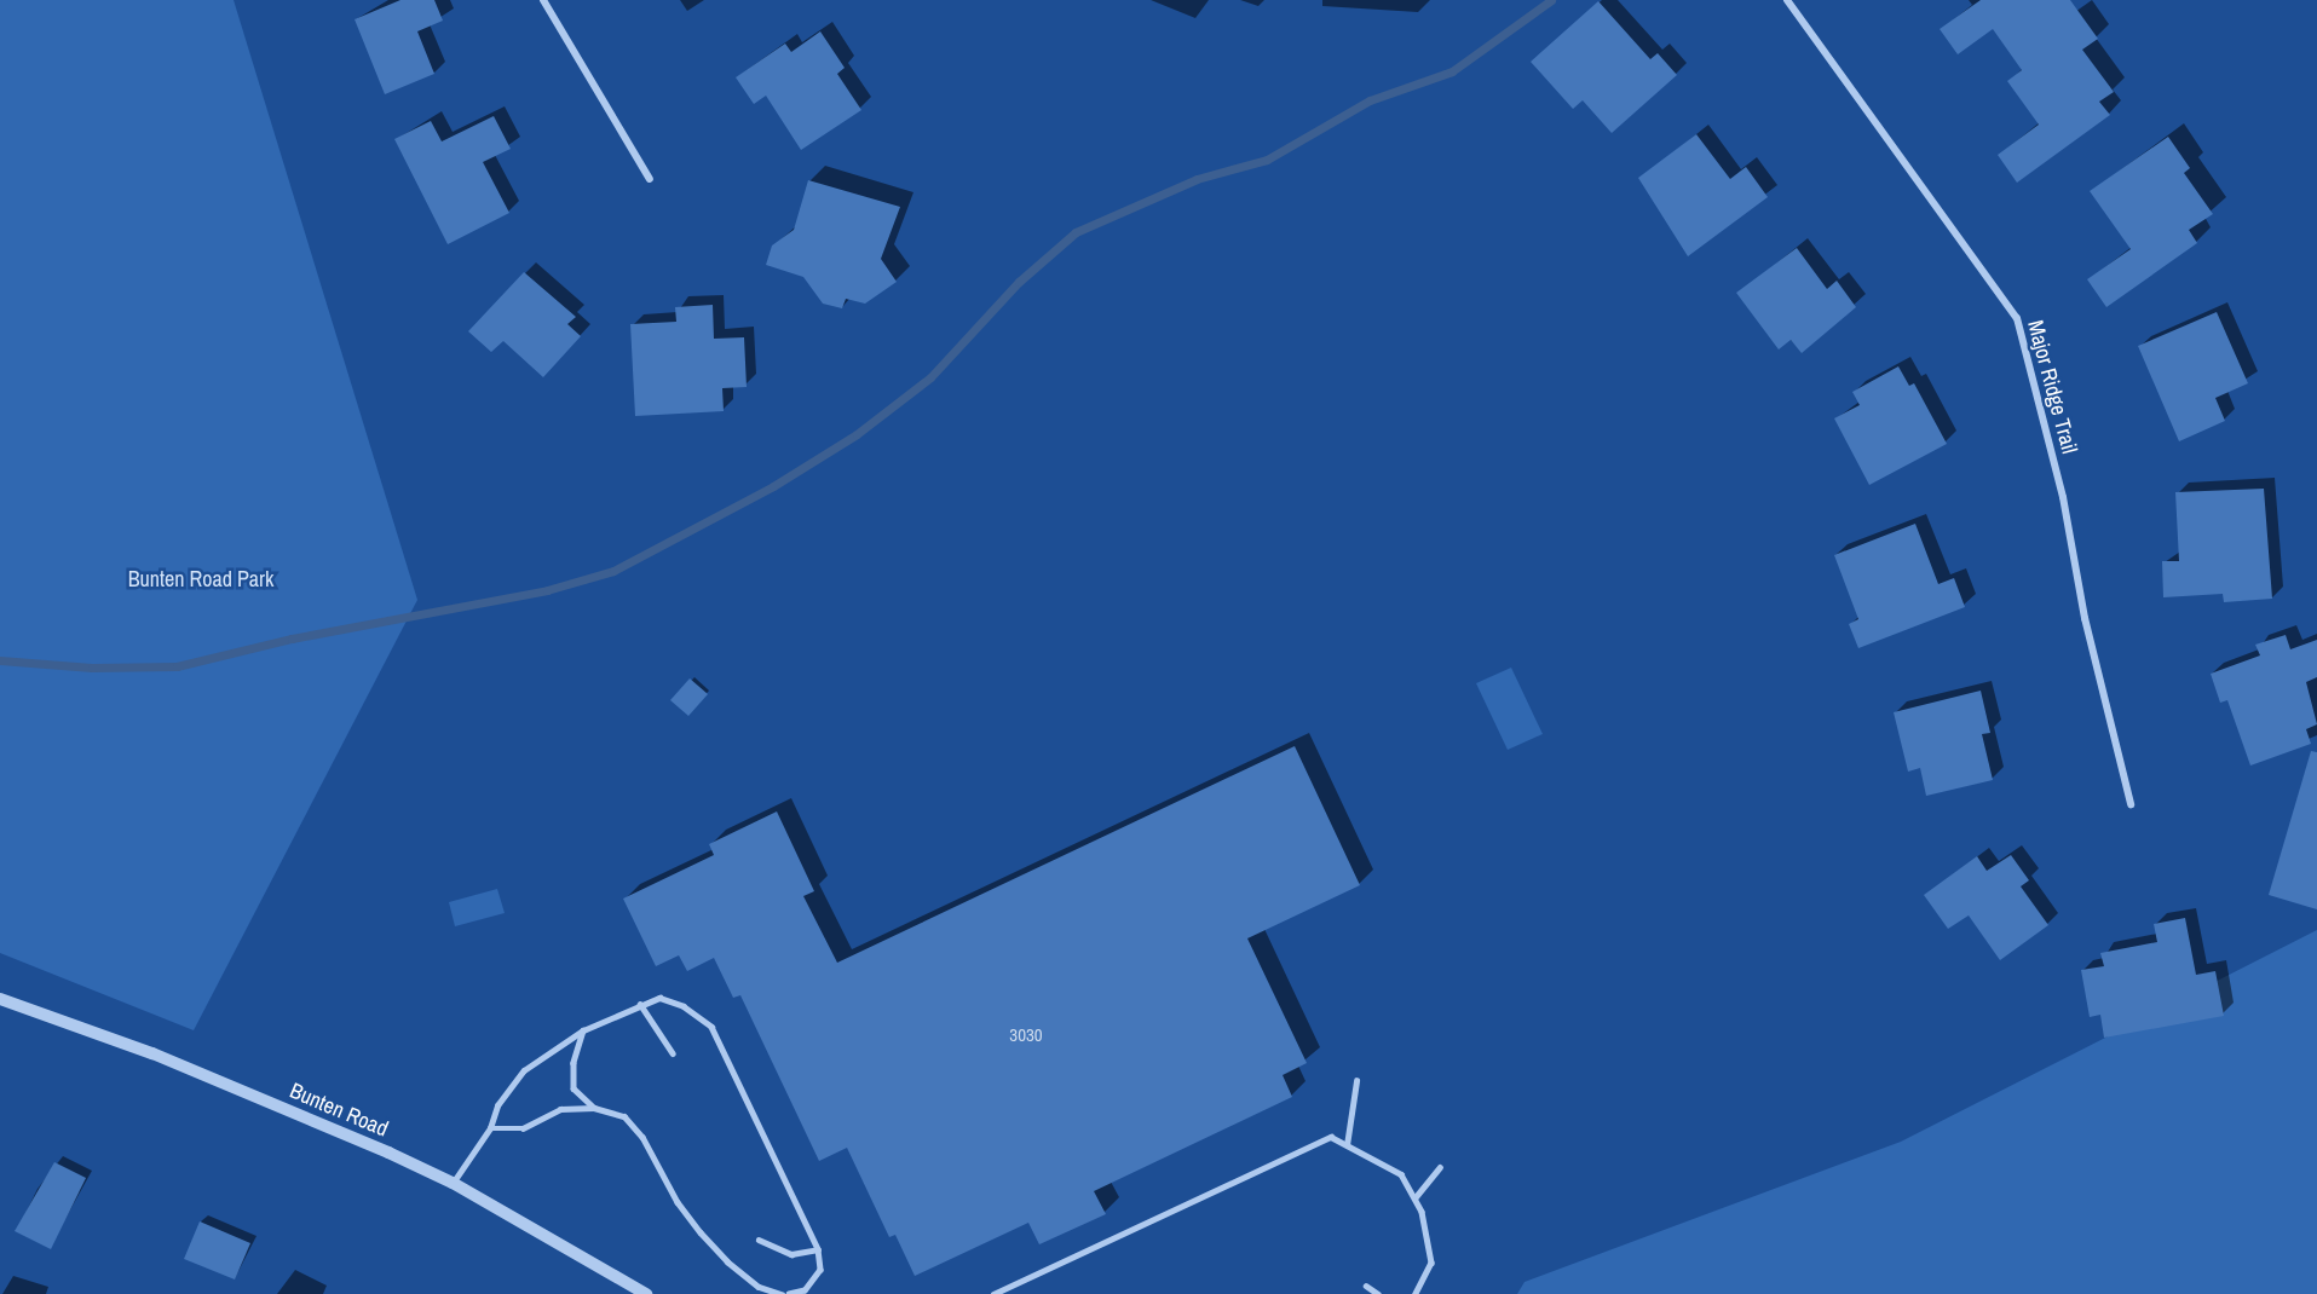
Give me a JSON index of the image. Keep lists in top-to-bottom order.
{
  "streets": {
    "street": ["Major Ridge Trail", "Bunten Road"]
  },
  "parks": ["Bunten Road Park"],
  "house_numbers": ["3030"]
}
